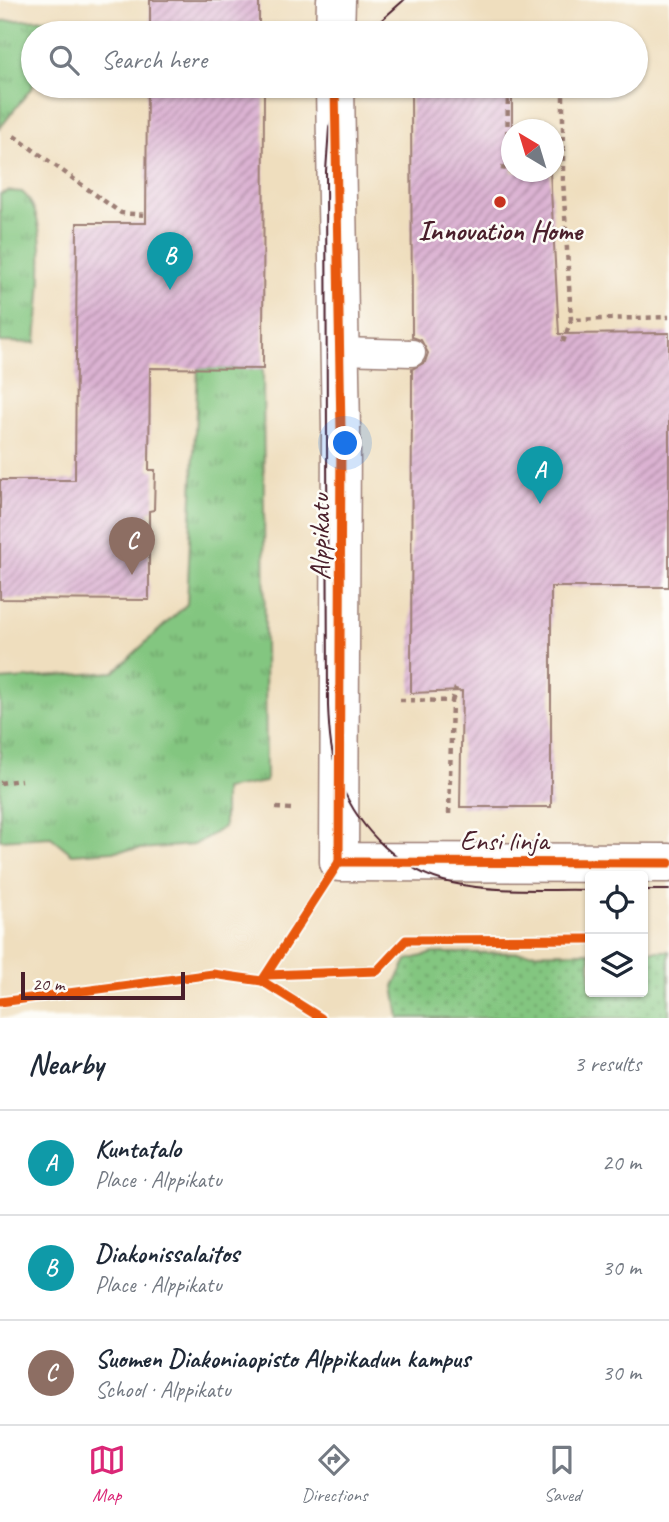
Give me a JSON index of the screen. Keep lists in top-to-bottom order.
{
  "streets": {
    "street": ["Alppikatu", "Ensi linja"]
  },
  "crossings": [
    ["Alppikatu", "Ensi linja"]
  ],
  "places": ["Innovation Home"],
  "scale_bar": "20 m",
  "north": "top left",
  "page": {
    "search": "Search here",
    "pins": ["B", "A", "C"],
    "scale": "20 m",
    "heading": ["Nearby", "3 results"],
    "list": [
      {
        "mark": "A",
        "name": "Kuntatalo",
        "note": "Place · Alppikatu",
        "value": "20 m"
      },
      {
        "mark": "B",
        "name": "Diakonissalaitos",
        "note": "Place · Alppikatu",
        "value": "30 m"
      },
      {
        "mark": "C",
        "name": "Suomen Diakoniaopisto Alppikadun kampus",
        "note": "School · Alppikatu",
        "value": "30 m"
      }
    ],
    "nav": ["Map", "Directions", "Saved"]
  }
}
